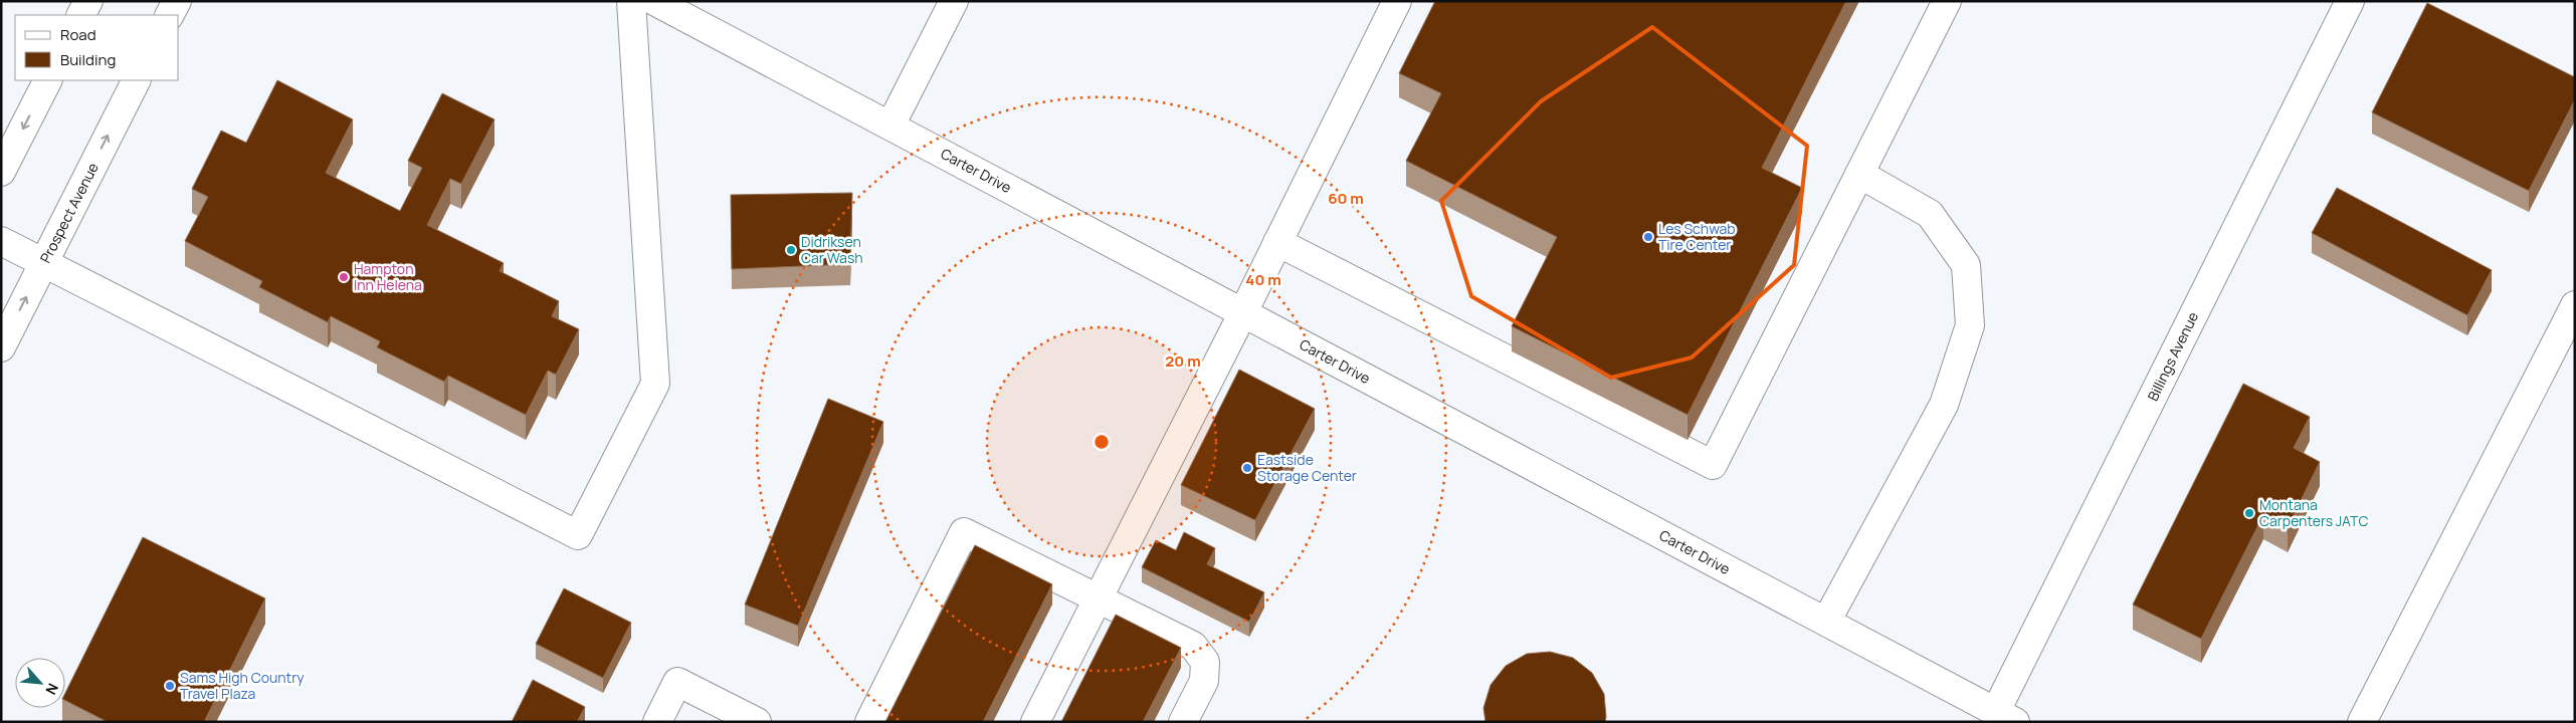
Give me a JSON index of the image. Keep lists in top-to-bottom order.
{
  "streets": {
    "main road": ["Carter Drive", "Prospect Avenue", "Billings Avenue"]
  },
  "crossings": [
    ["Carter Drive", "Billings Avenue"]
  ],
  "places": [
    "Les Schwab Tire Center",
    "Didriksen Car Wash",
    "Hampton Inn Helena",
    "Eastside Storage Center",
    "Montana Carpenters JATC",
    "Sams High Country Travel Plaza"
  ],
  "legend": ["Road", "Building"],
  "north": "bottom right",
  "rings": ["60 m", "40 m", "20 m"]
}
